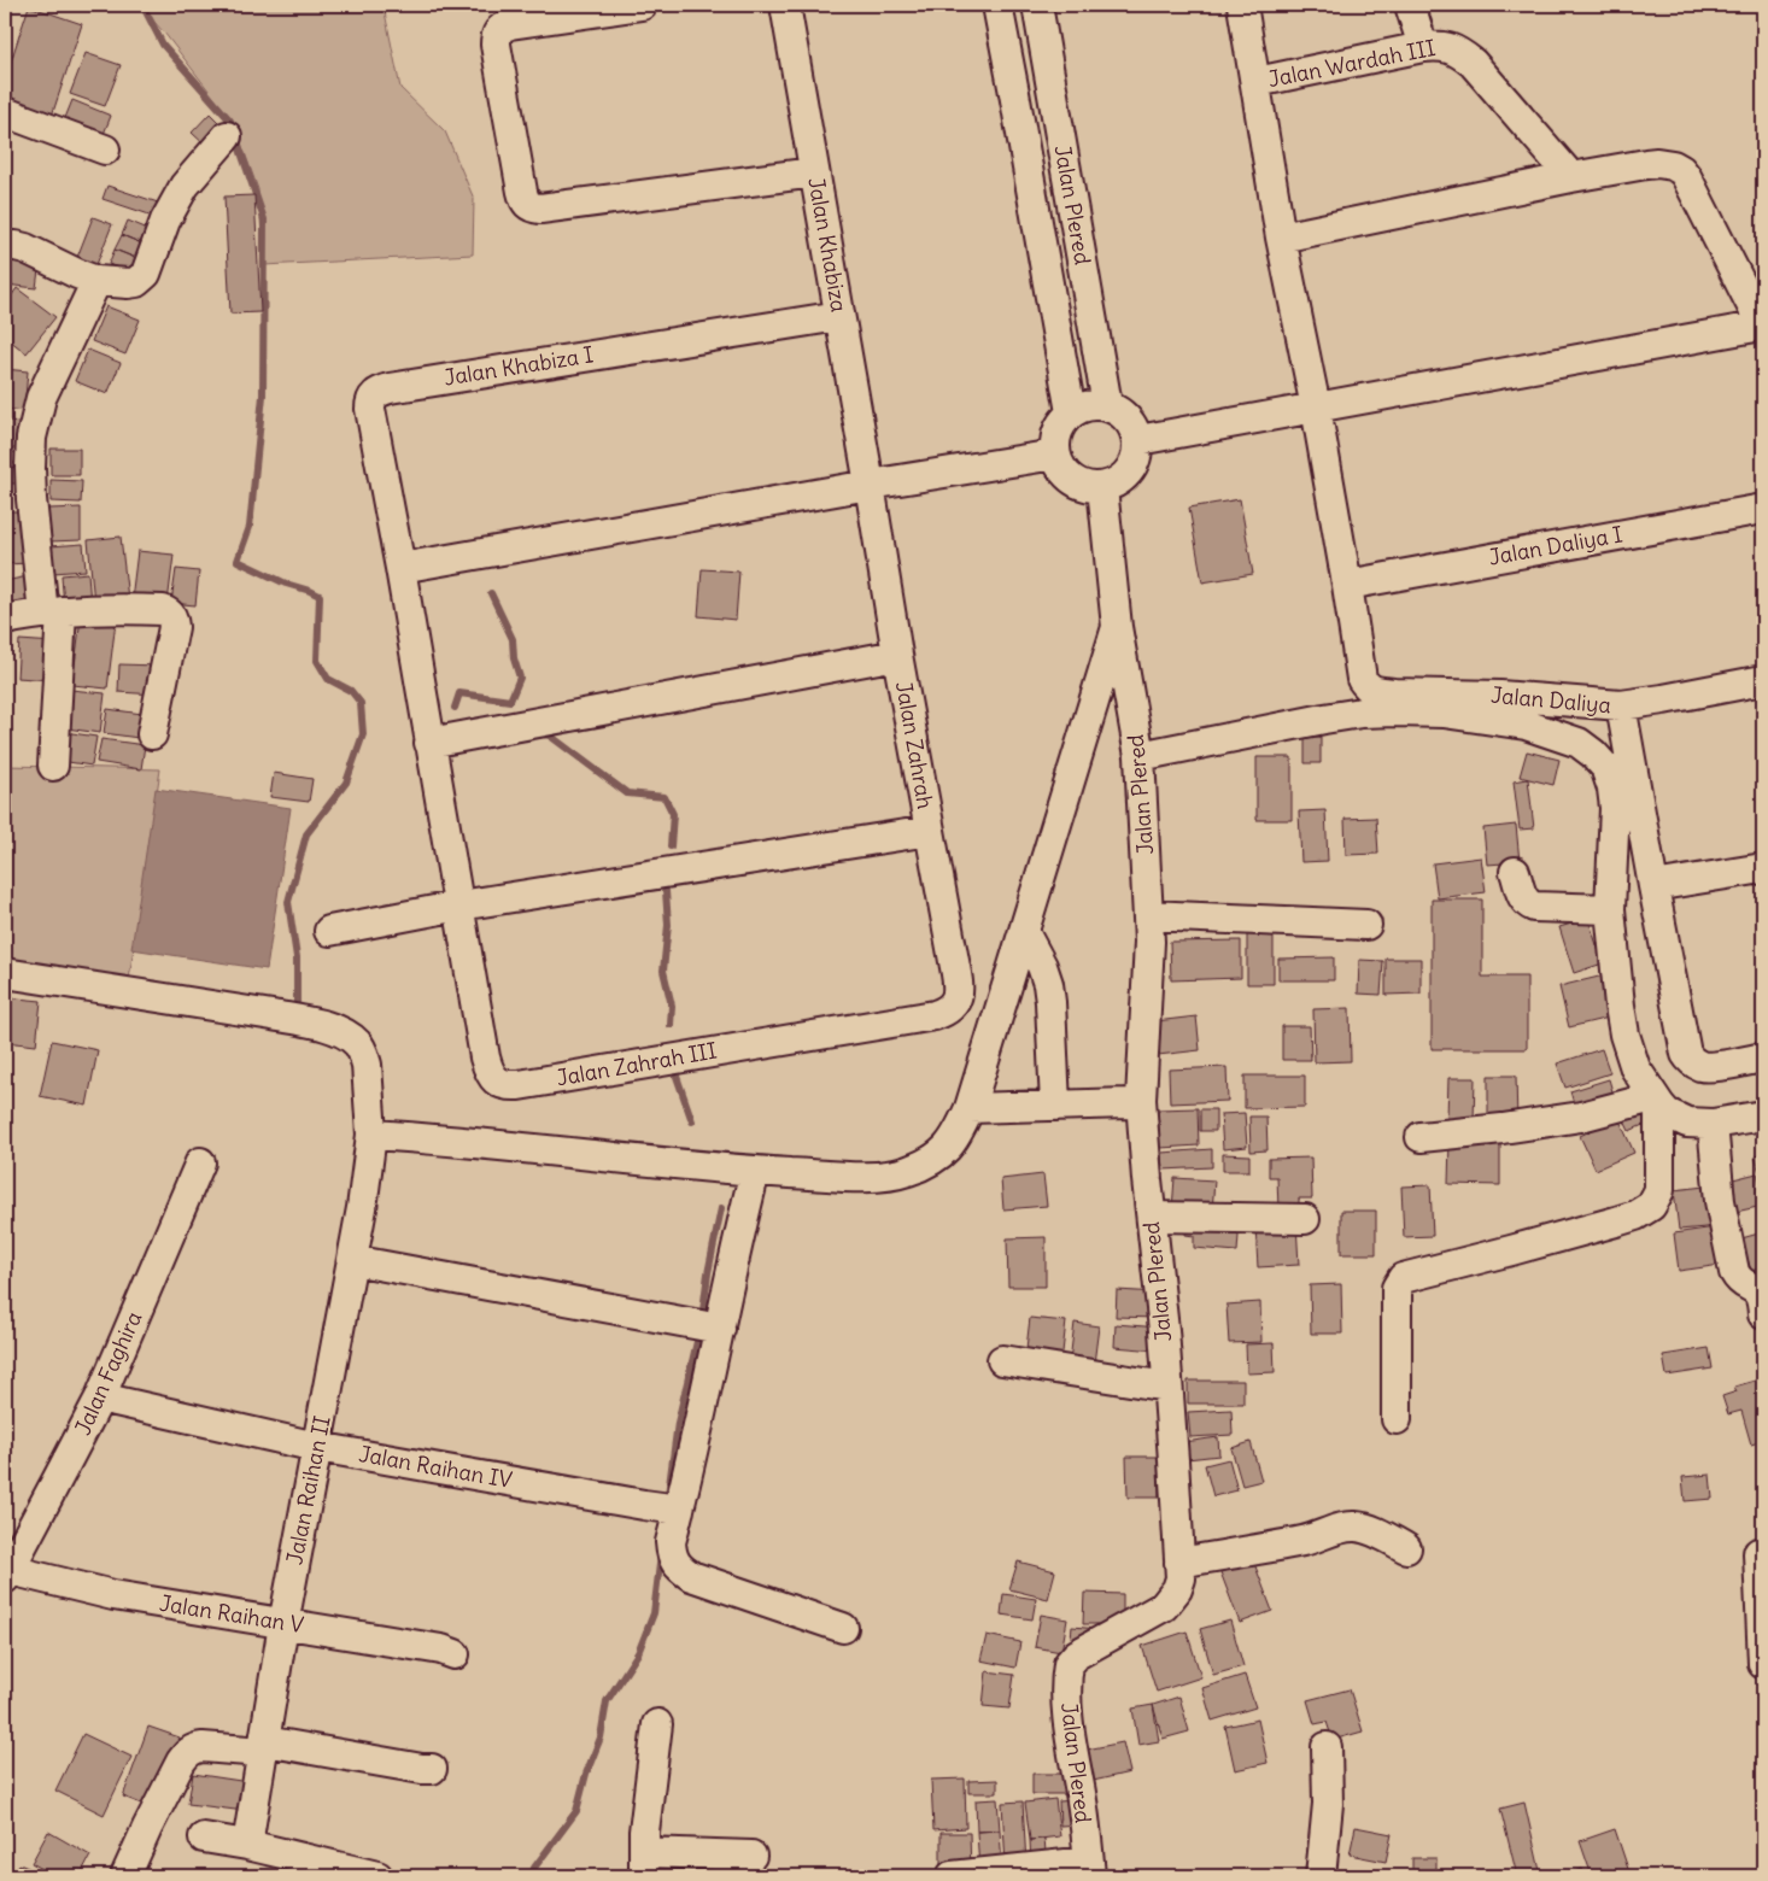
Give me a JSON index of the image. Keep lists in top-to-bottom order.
{
  "streets": {
    "street": [
      "Jalan Wardah III",
      "Jalan Plered",
      "Jalan Khabiza",
      "Jalan Khabiza I",
      "Jalan Daliya I",
      "Jalan Daliya",
      "Jalan Zahrah",
      "Jalan Zahrah III",
      "Jalan Faghira",
      "Jalan Raihan IV",
      "Jalan Raihan II",
      "Jalan Raihan V"
    ]
  },
  "crossings": [
    ["Jalan Wardah III", "Jalan Daliya"],
    ["Jalan Khabiza", "Jalan Khabiza I"],
    ["Jalan Khabiza", "Jalan Zahrah"],
    ["Jalan Daliya I", "Jalan Daliya"],
    ["Jalan Zahrah", "Jalan Zahrah III"],
    ["Jalan Faghira", "Jalan Raihan IV"],
    ["Jalan Faghira", "Jalan Raihan V"],
    ["Jalan Raihan IV", "Jalan Raihan II"],
    ["Jalan Raihan II", "Jalan Raihan V"]
  ]
}
